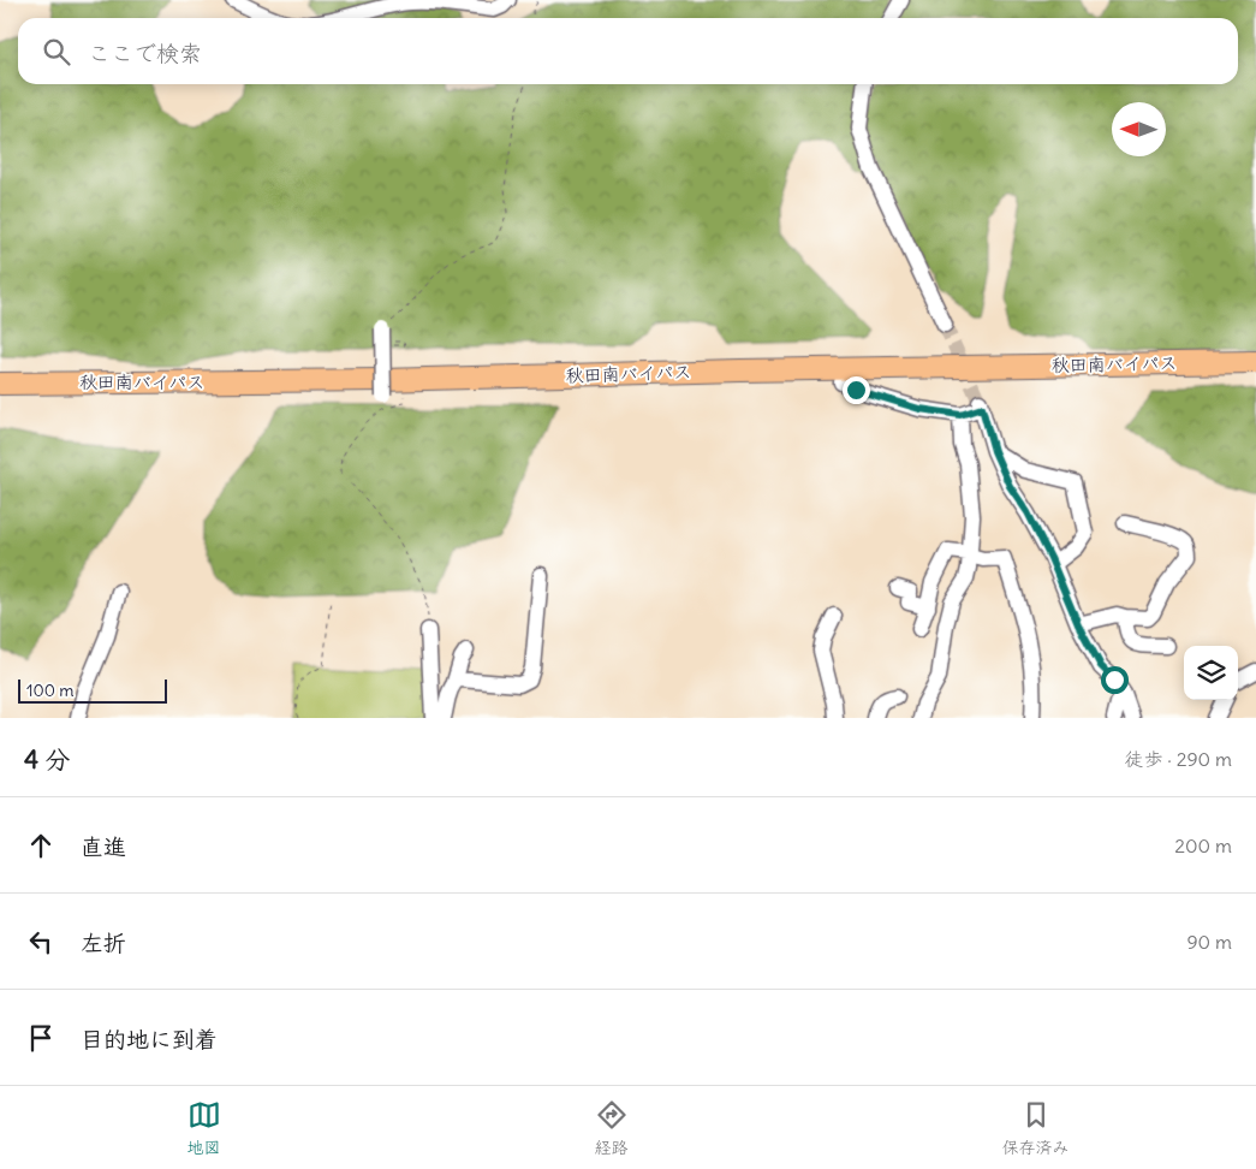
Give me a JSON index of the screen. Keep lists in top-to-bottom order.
{
  "streets": {
    "highway": ["秋田南バイパス"]
  },
  "scale_bar": "100 m",
  "north": "left",
  "page": {
    "search": "ここで検索",
    "scale": "100 m",
    "heading": ["4 分", "徒歩 · 290 m"],
    "list": [
      ["直進", "200 m"],
      ["左折", "90 m"],
      "目的地に到着"
    ],
    "nav": ["地図", "経路", "保存済み"]
  }
}
